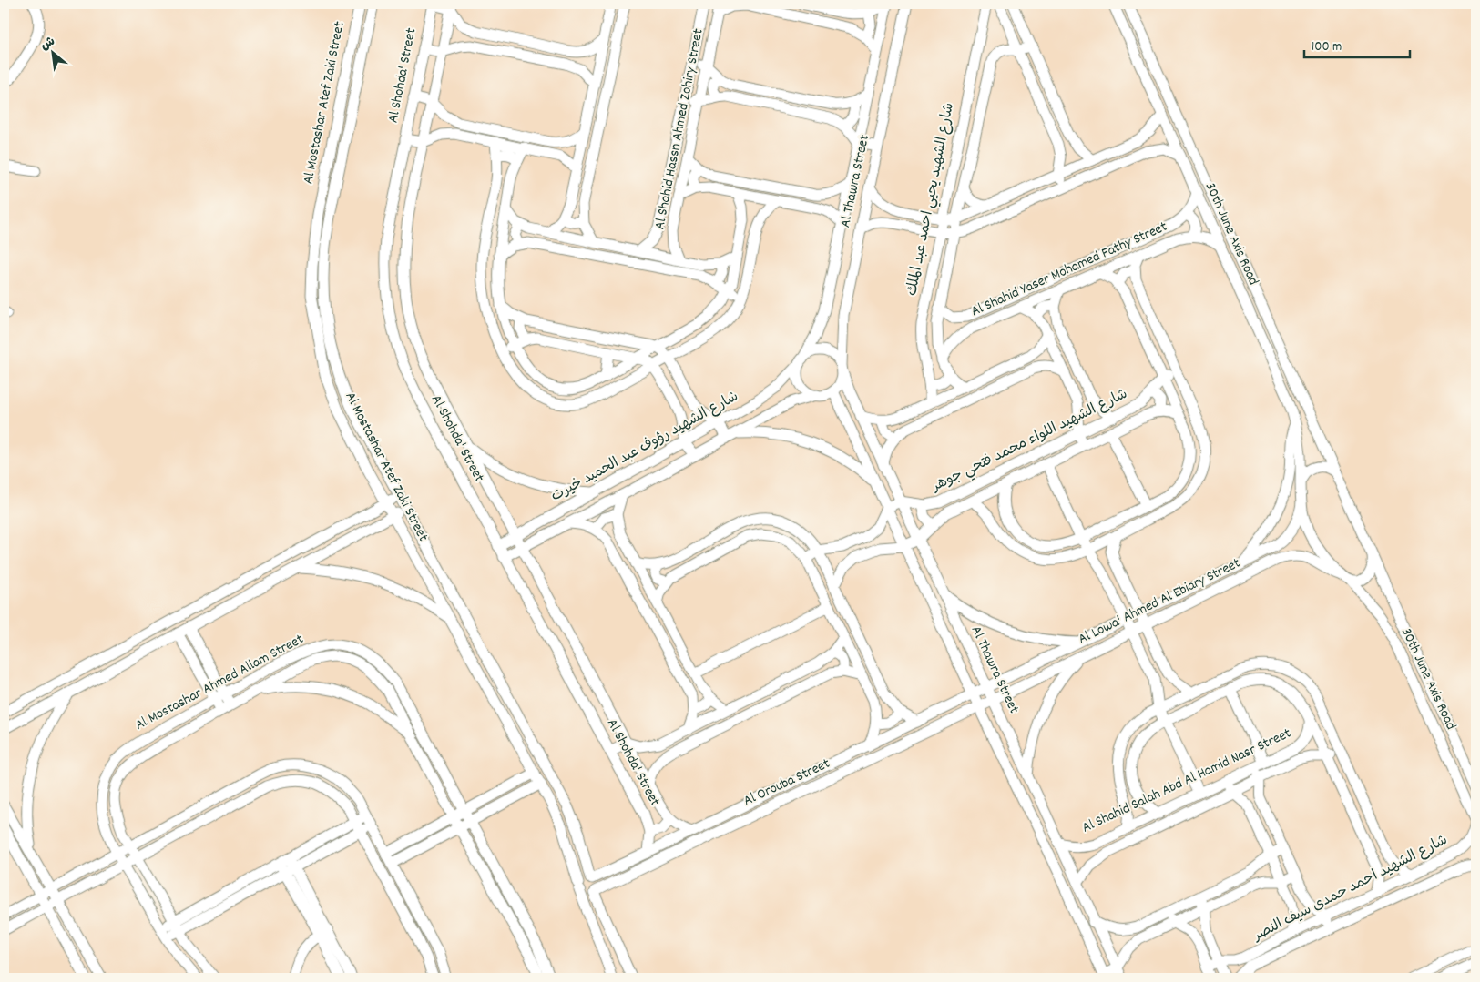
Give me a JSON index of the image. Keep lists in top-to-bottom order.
{
  "streets": {
    "street": [
      "Al Shohda' Street",
      "Al Mostashar Atef Zaki Street",
      "Al Shahid Hassn Ahmed Zohiry Street",
      "Al Thawra Street",
      "شارع الشهيد يحيي احمد عبد الملك",
      "30th June Axis Road",
      "Al Shahid Yaser Mohamed Fathy Street",
      "شارع الشهيد اللواء محمد فتحي جوهر",
      "شارع الشهيد رؤوف عبد الحميد خيرت",
      "Al Lowa' Ahmed Al Ebiary Street",
      "Al Mostashar Ahmed Allam Street",
      "Al Shahid Salah Abd Al Hamid Nasr Street",
      "Al Orouba Street",
      "شارع الشهيد احمد حمدى سيف النصر"
    ]
  },
  "crossings": [
    ["Al Shohda' Street", "شارع الشهيد رؤوف عبد الحميد خيرت"],
    ["Al Shohda' Street", "Al Orouba Street"],
    ["Al Mostashar Atef Zaki Street", "Al Orouba Street"],
    ["Al Thawra Street", "شارع الشهيد اللواء محمد فتحي جوهر"],
    ["Al Thawra Street", "شارع الشهيد رؤوف عبد الحميد خيرت"],
    ["Al Thawra Street", "Al Lowa' Ahmed Al Ebiary Street"],
    ["Al Thawra Street", "Al Shahid Salah Abd Al Hamid Nasr Street"],
    ["Al Thawra Street", "Al Orouba Street"],
    ["شارع الشهيد يحيي احمد عبد الملك", "Al Shahid Yaser Mohamed Fathy Street"],
    ["30th June Axis Road", "Al Shahid Yaser Mohamed Fathy Street"],
    ["30th June Axis Road", "Al Lowa' Ahmed Al Ebiary Street"],
    ["30th June Axis Road", "شارع الشهيد احمد حمدى سيف النصر"],
    ["Al Lowa' Ahmed Al Ebiary Street", "Al Orouba Street"]
  ],
  "scale_bar": "100 m",
  "north": "top left"
}
